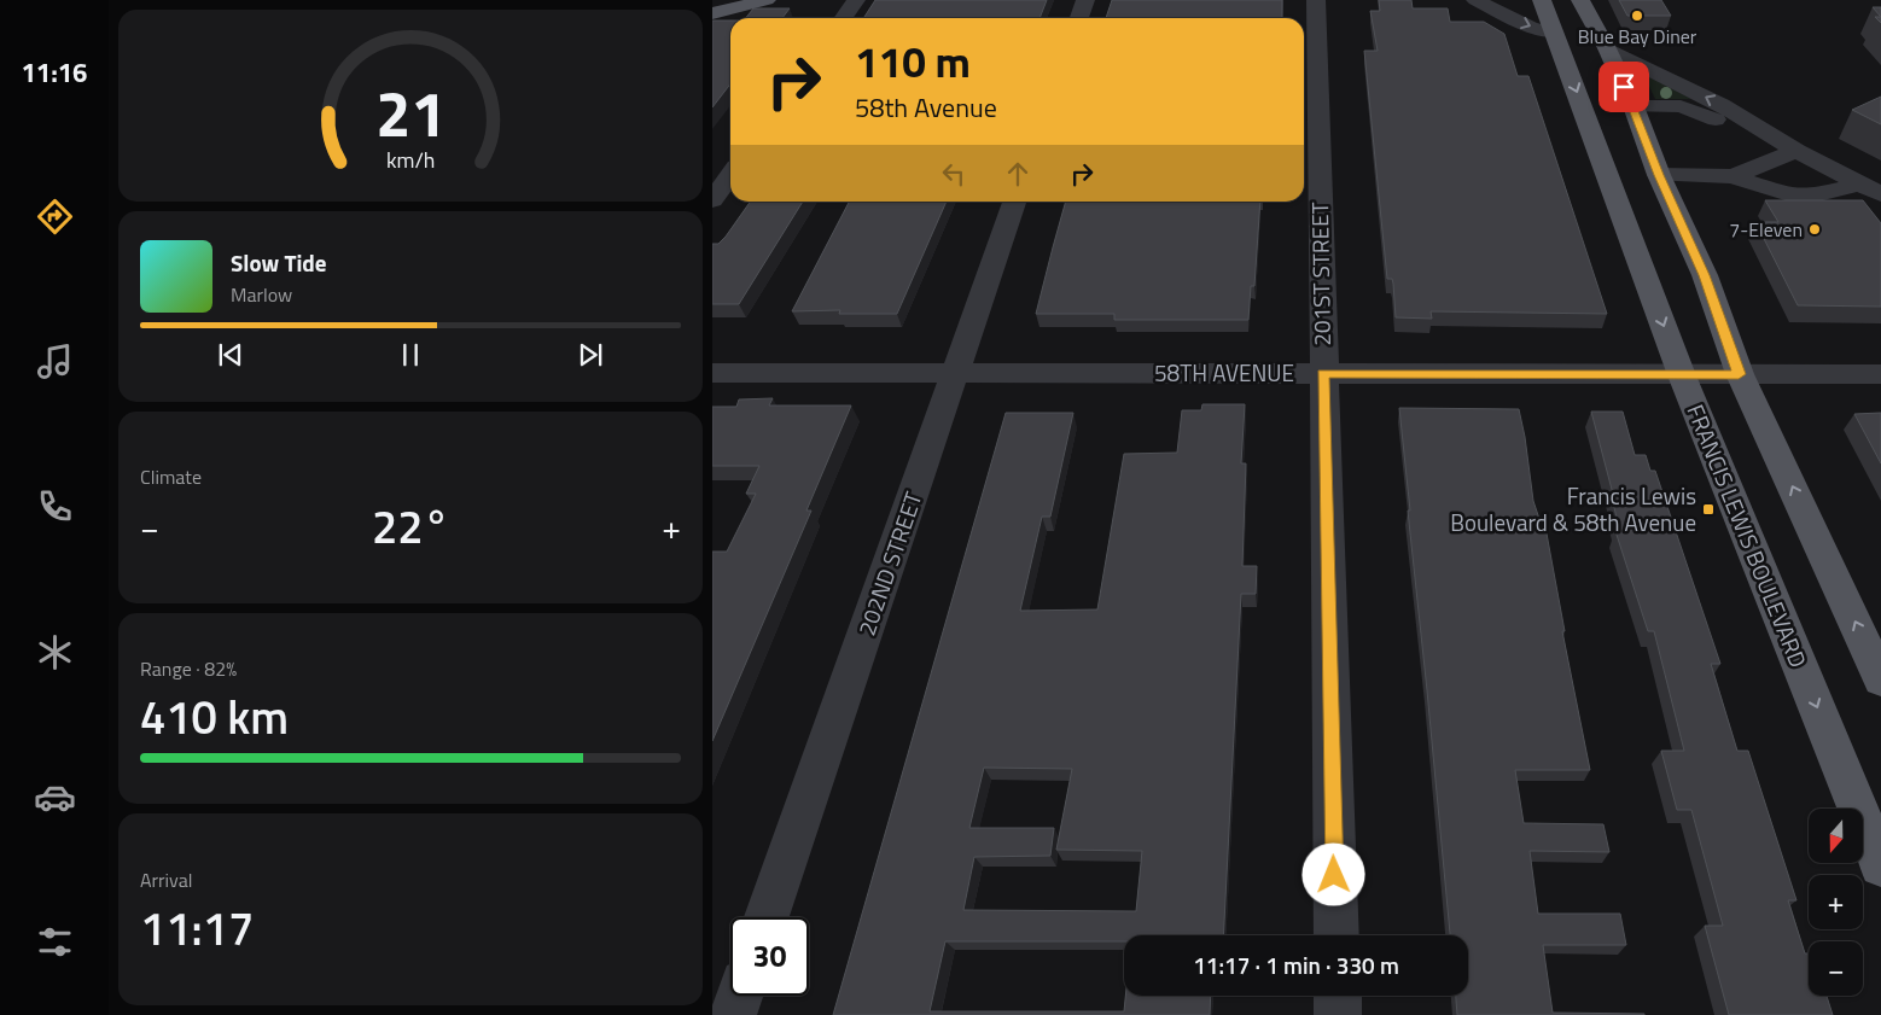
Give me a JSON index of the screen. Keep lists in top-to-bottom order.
{
  "streets": {
    "main road": ["FRANCIS LEWIS BOULEVARD"],
    "street": ["201ST STREET", "58TH AVENUE", "202ND STREET"]
  },
  "crossings": [
    ["201ST STREET", "58TH AVENUE"],
    ["58TH AVENUE", "FRANCIS LEWIS BOULEVARD"],
    ["58TH AVENUE", "202ND STREET"]
  ],
  "places": {
    "other": ["Blue Bay Diner", "7-Eleven"],
    "transit": ["Francis Lewis Boulevard & 58th Avenue"]
  },
  "north": "bottom",
  "page": {
    "tabs": "11:16",
    "turn": ["110 m", "58th Avenue"],
    "song": ["Slow Tide", "Marlow"],
    "tile": [
      "Climate",
      ["Range · 82%", "410 km"],
      ["Arrival", "11:17"]
    ],
    "heat": ["−", "22°", "+"],
    "map_buttons": ["+", "−"],
    "limit": "30",
    "trip": "11:17 · 1 min · 330 m",
    "gauge": ["21", "km/h"]
  }
}
